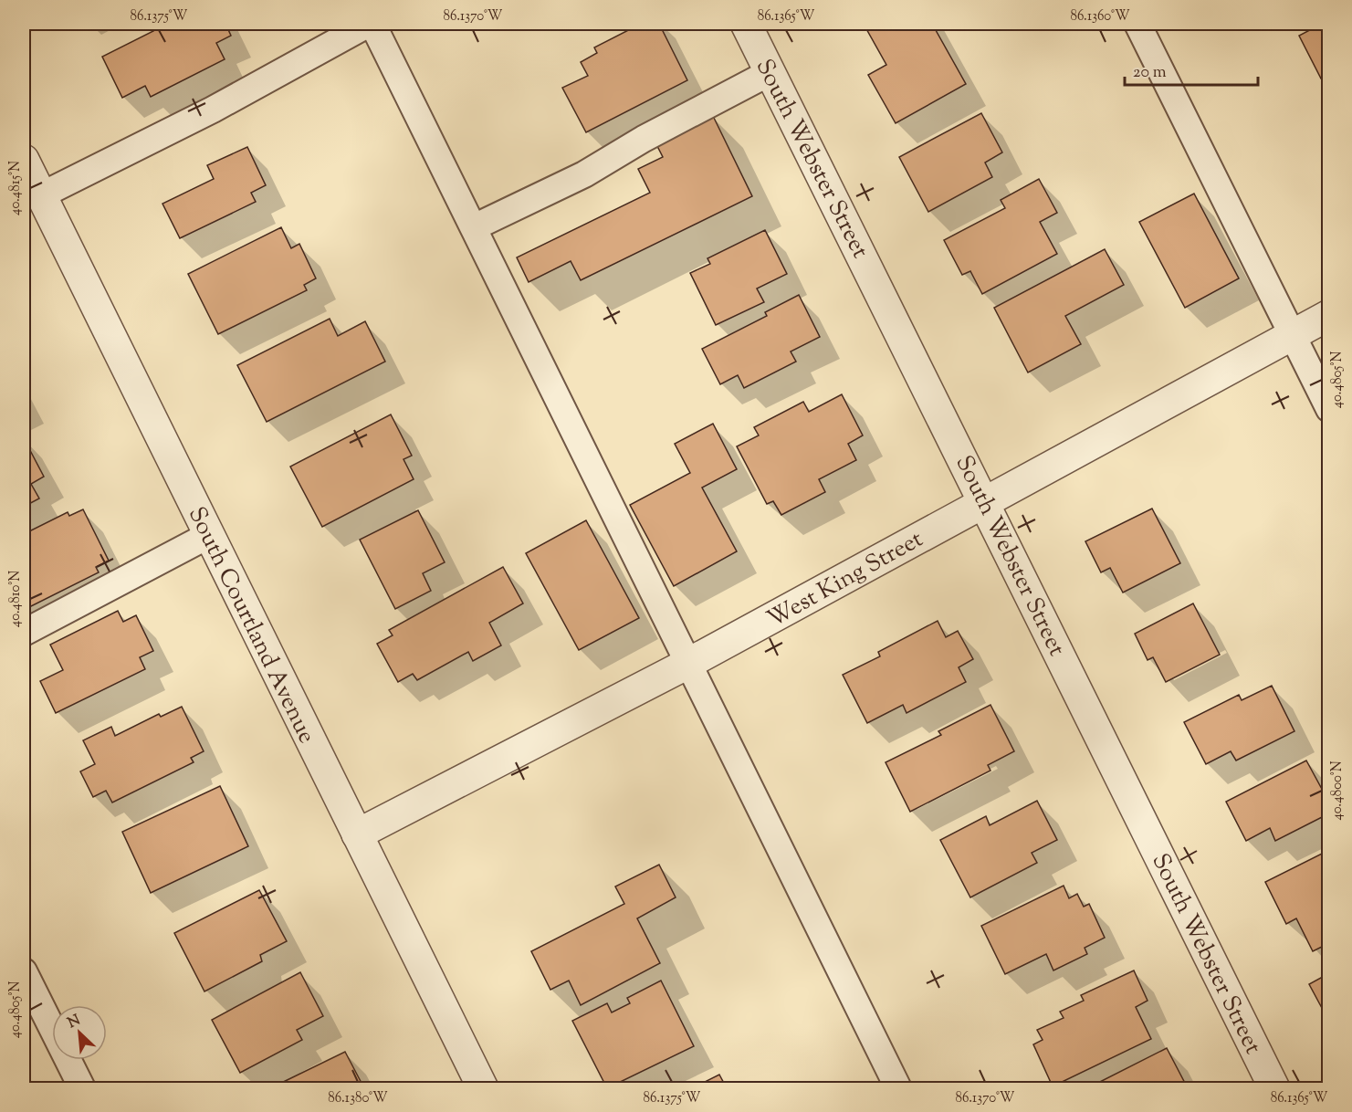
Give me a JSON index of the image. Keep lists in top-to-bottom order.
{
  "streets": {
    "street": ["South Webster Street", "West King Street", "South Courtland Avenue"]
  },
  "crossings": [
    ["South Webster Street", "West King Street"],
    ["West King Street", "South Courtland Avenue"]
  ],
  "scale_bar": "20 m",
  "north": "top left",
  "coordinates": [
    "86.1375°W",
    "86.1370°W",
    "86.1365°W",
    "86.1360°W",
    "40.4815°N",
    "40.4805°N",
    "40.4810°N",
    "40.4800°N",
    "86.1380°W"
  ]
}
